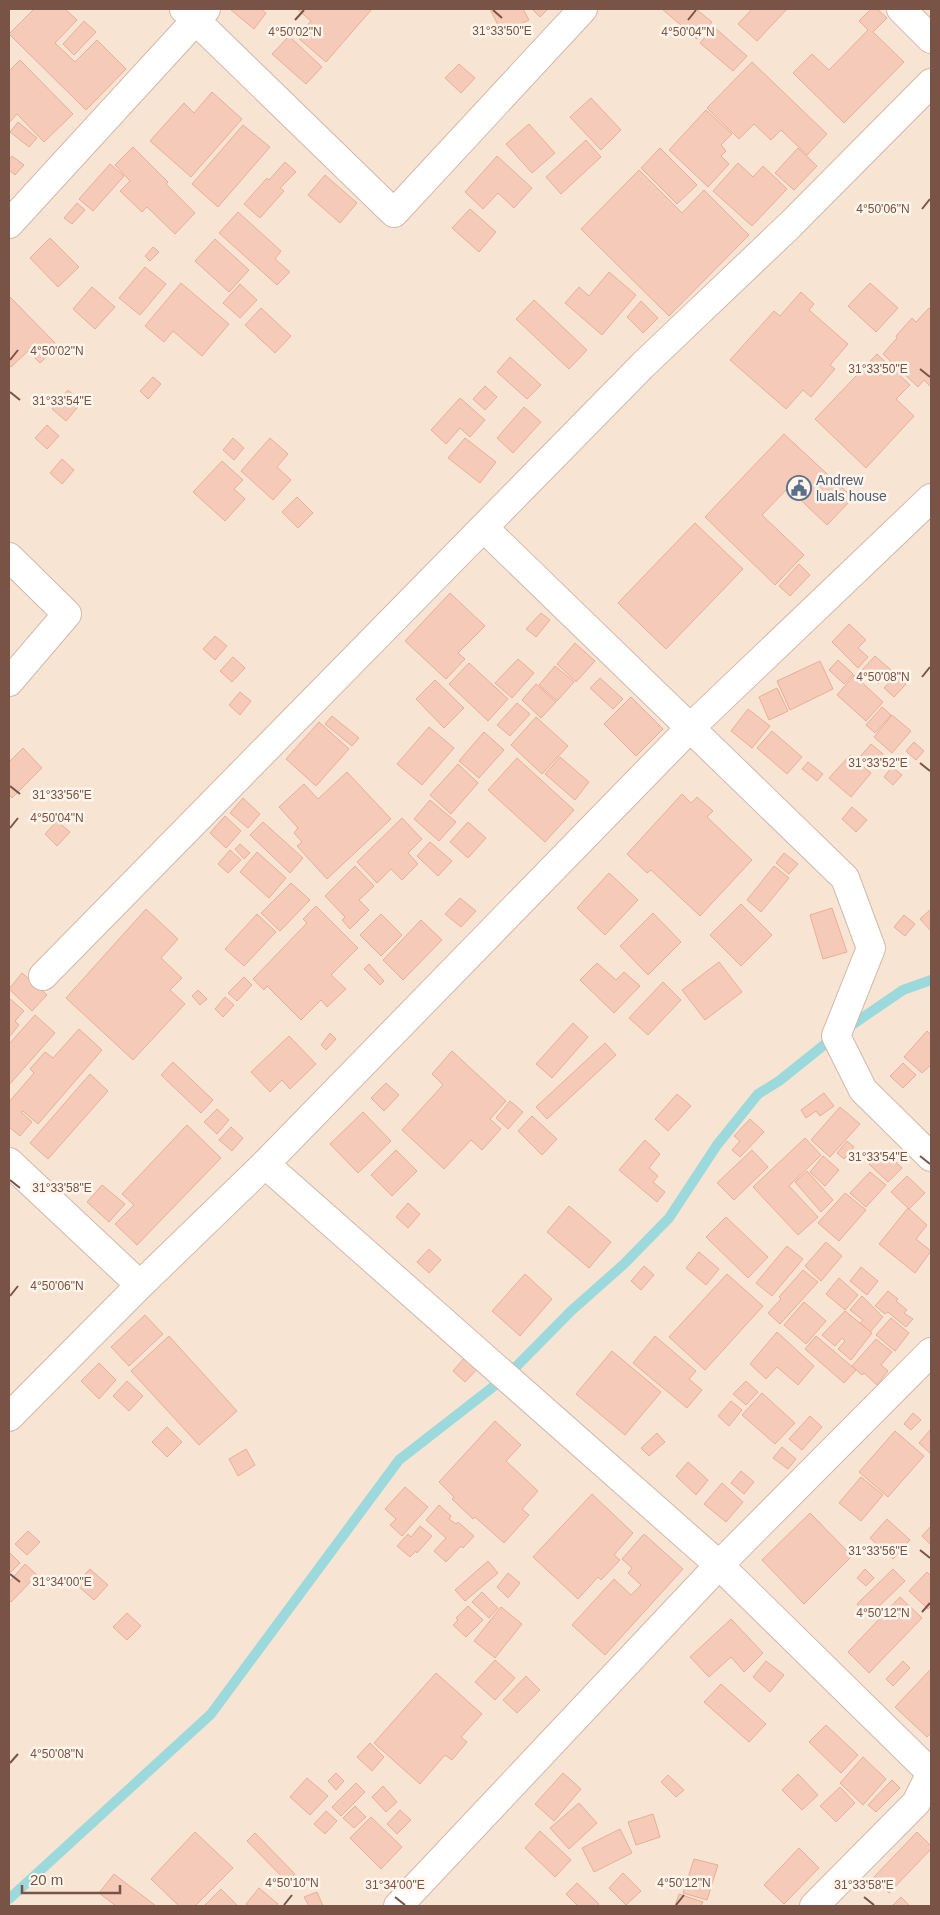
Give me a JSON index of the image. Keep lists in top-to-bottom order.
{
  "places": {
    "public building": ["Andrew luals house"]
  },
  "scale_bar": "20 m",
  "coordinates": [
    "31°33'50\"E",
    "4°50'02\"N",
    "4°50'04\"N",
    "4°50'06\"N",
    "31°33'54\"E",
    "4°50'08\"N",
    "31°33'52\"E",
    "31°33'56\"E",
    "31°33'58\"E",
    "31°34'00\"E",
    "4°50'12\"N",
    "4°50'10\"N"
  ]
}
